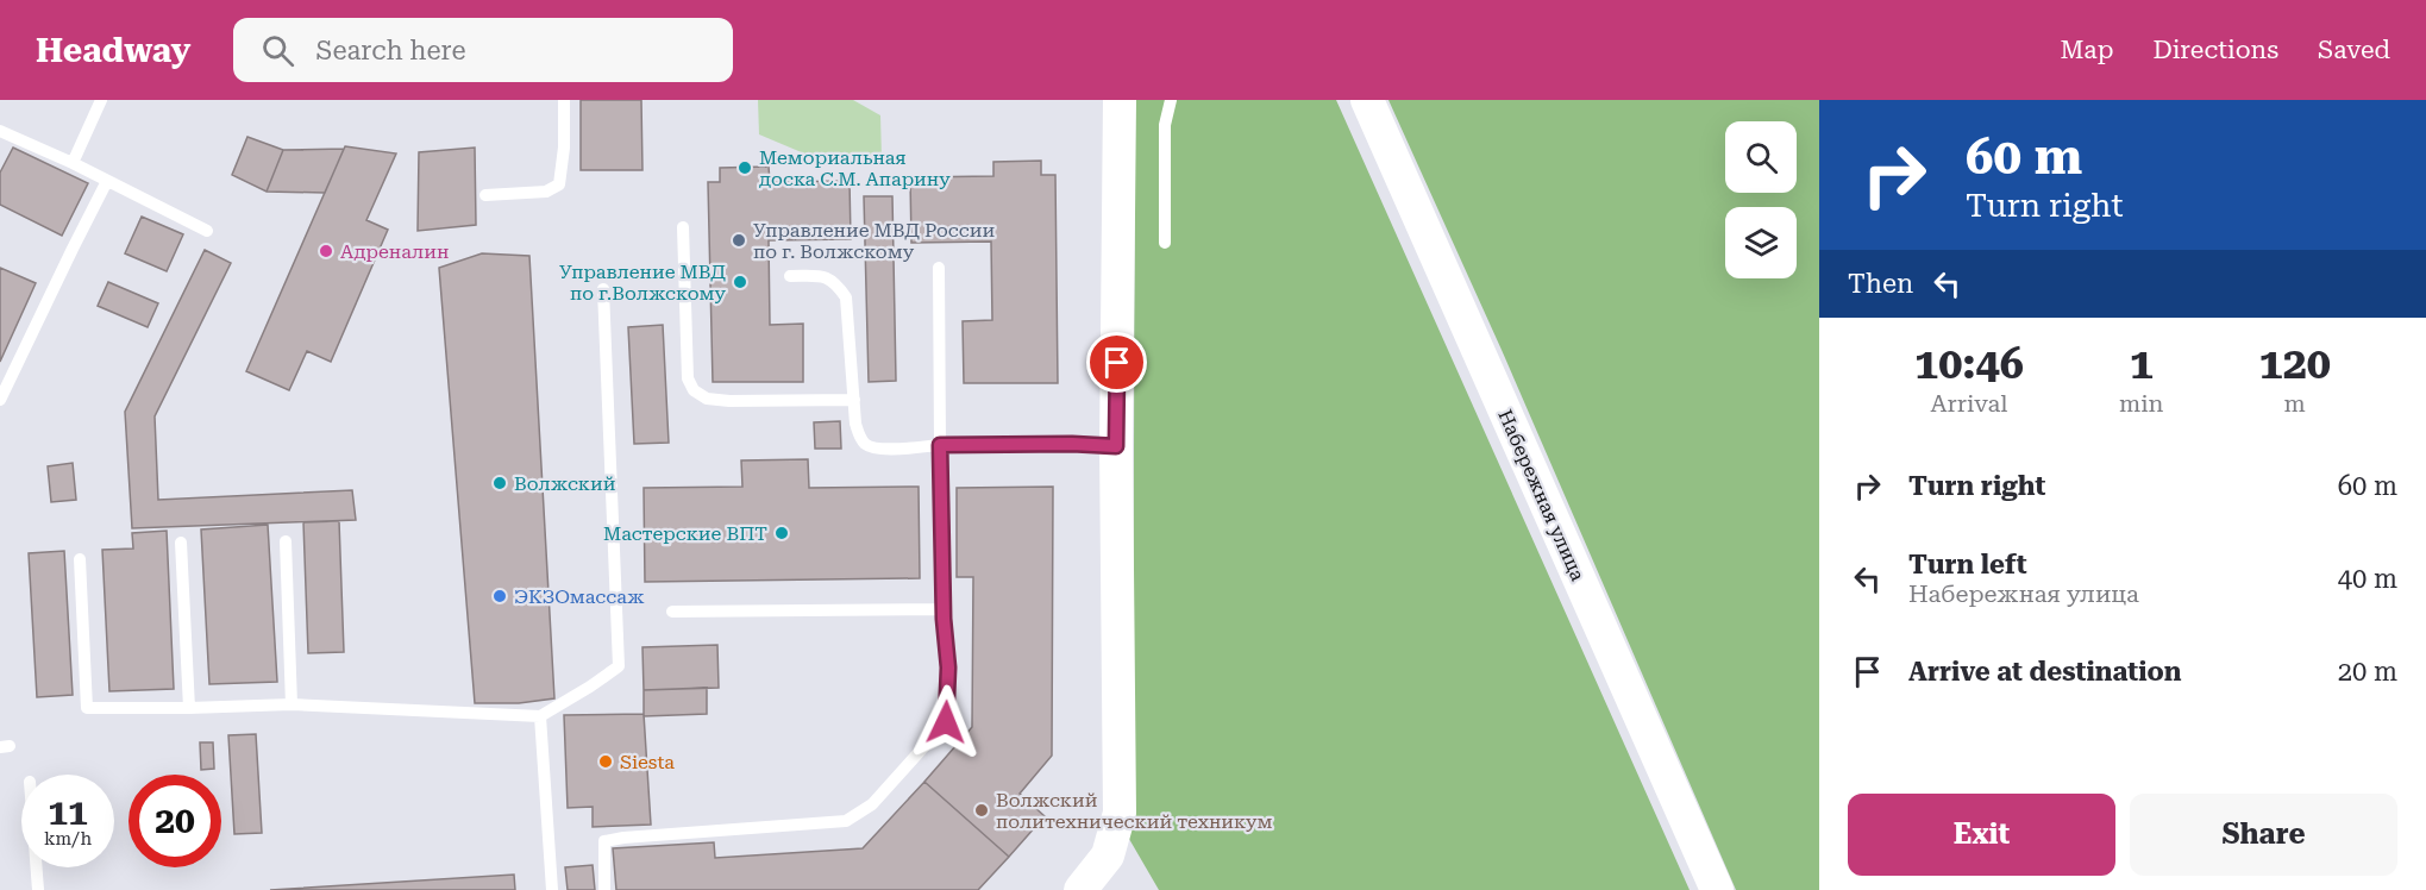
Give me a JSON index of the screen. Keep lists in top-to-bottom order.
{
  "streets": {
    "street": ["Набережная улица"]
  },
  "places": [
    "Мемориальная доска С.М. Апарину",
    "Управление МВД России по г. Волжскому",
    "Адреналин",
    "Управление МВД по г.Волжскому",
    "Волжский",
    "Мастерские ВПТ",
    "ЭКЗОмассаж",
    "Siesta",
    "Волжский политехнический техникум"
  ],
  "page": {
    "header": "Headway",
    "search": "Search here",
    "nav": ["Map", "Directions", "Saved"],
    "turn": ["60 m", "Turn right"],
    "then": "Then",
    "eta": [
      "10:46",
      "Arrival",
      "1",
      "min",
      "120",
      "m"
    ],
    "list": [
      {
        "name": "Turn right",
        "value": "60 m"
      },
      {
        "name": "Turn left",
        "note": "Набережная улица",
        "value": "40 m"
      },
      {
        "name": "Arrive at destination",
        "value": "20 m"
      }
    ],
    "speed": "11 km/h",
    "limit": "20",
    "buttons": ["Exit", "Share"]
  }
}
